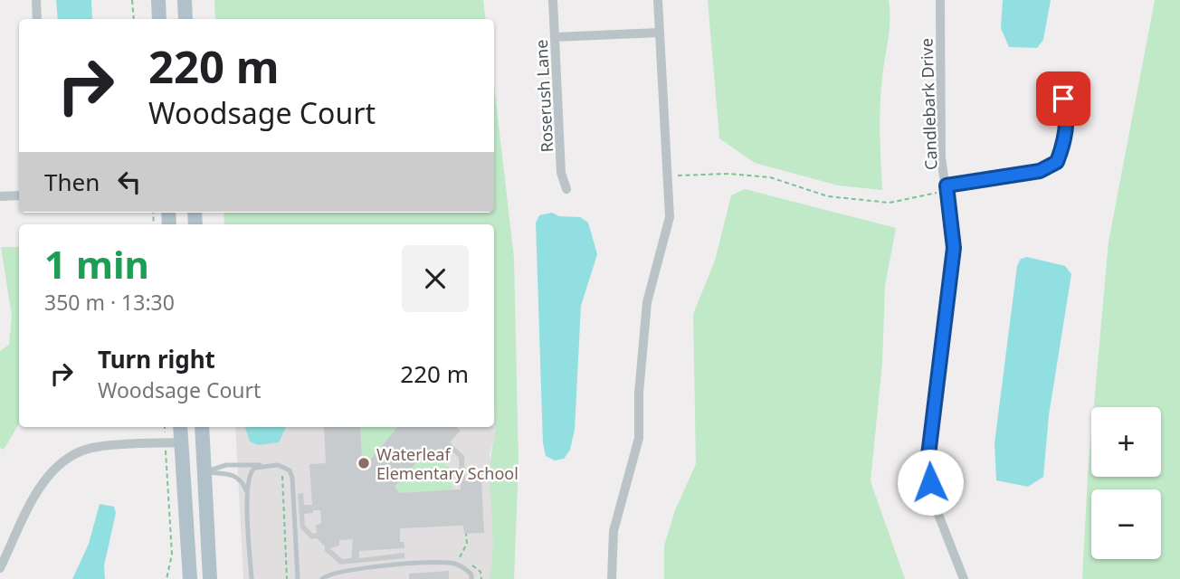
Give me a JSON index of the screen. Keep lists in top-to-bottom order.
{
  "streets": {
    "street": ["Roserush Lane", "Candlebark Drive"]
  },
  "places": ["Waterleaf Elementary School"],
  "page": {
    "turn": ["220 m", "Woodsage Court"],
    "then": "Then",
    "heading": ["1 min", "350 m · 13:30"],
    "list": [
      {
        "name": "Turn right",
        "note": "Woodsage Court",
        "value": "220 m"
      }
    ],
    "map_buttons": ["+", "−"]
  }
}
